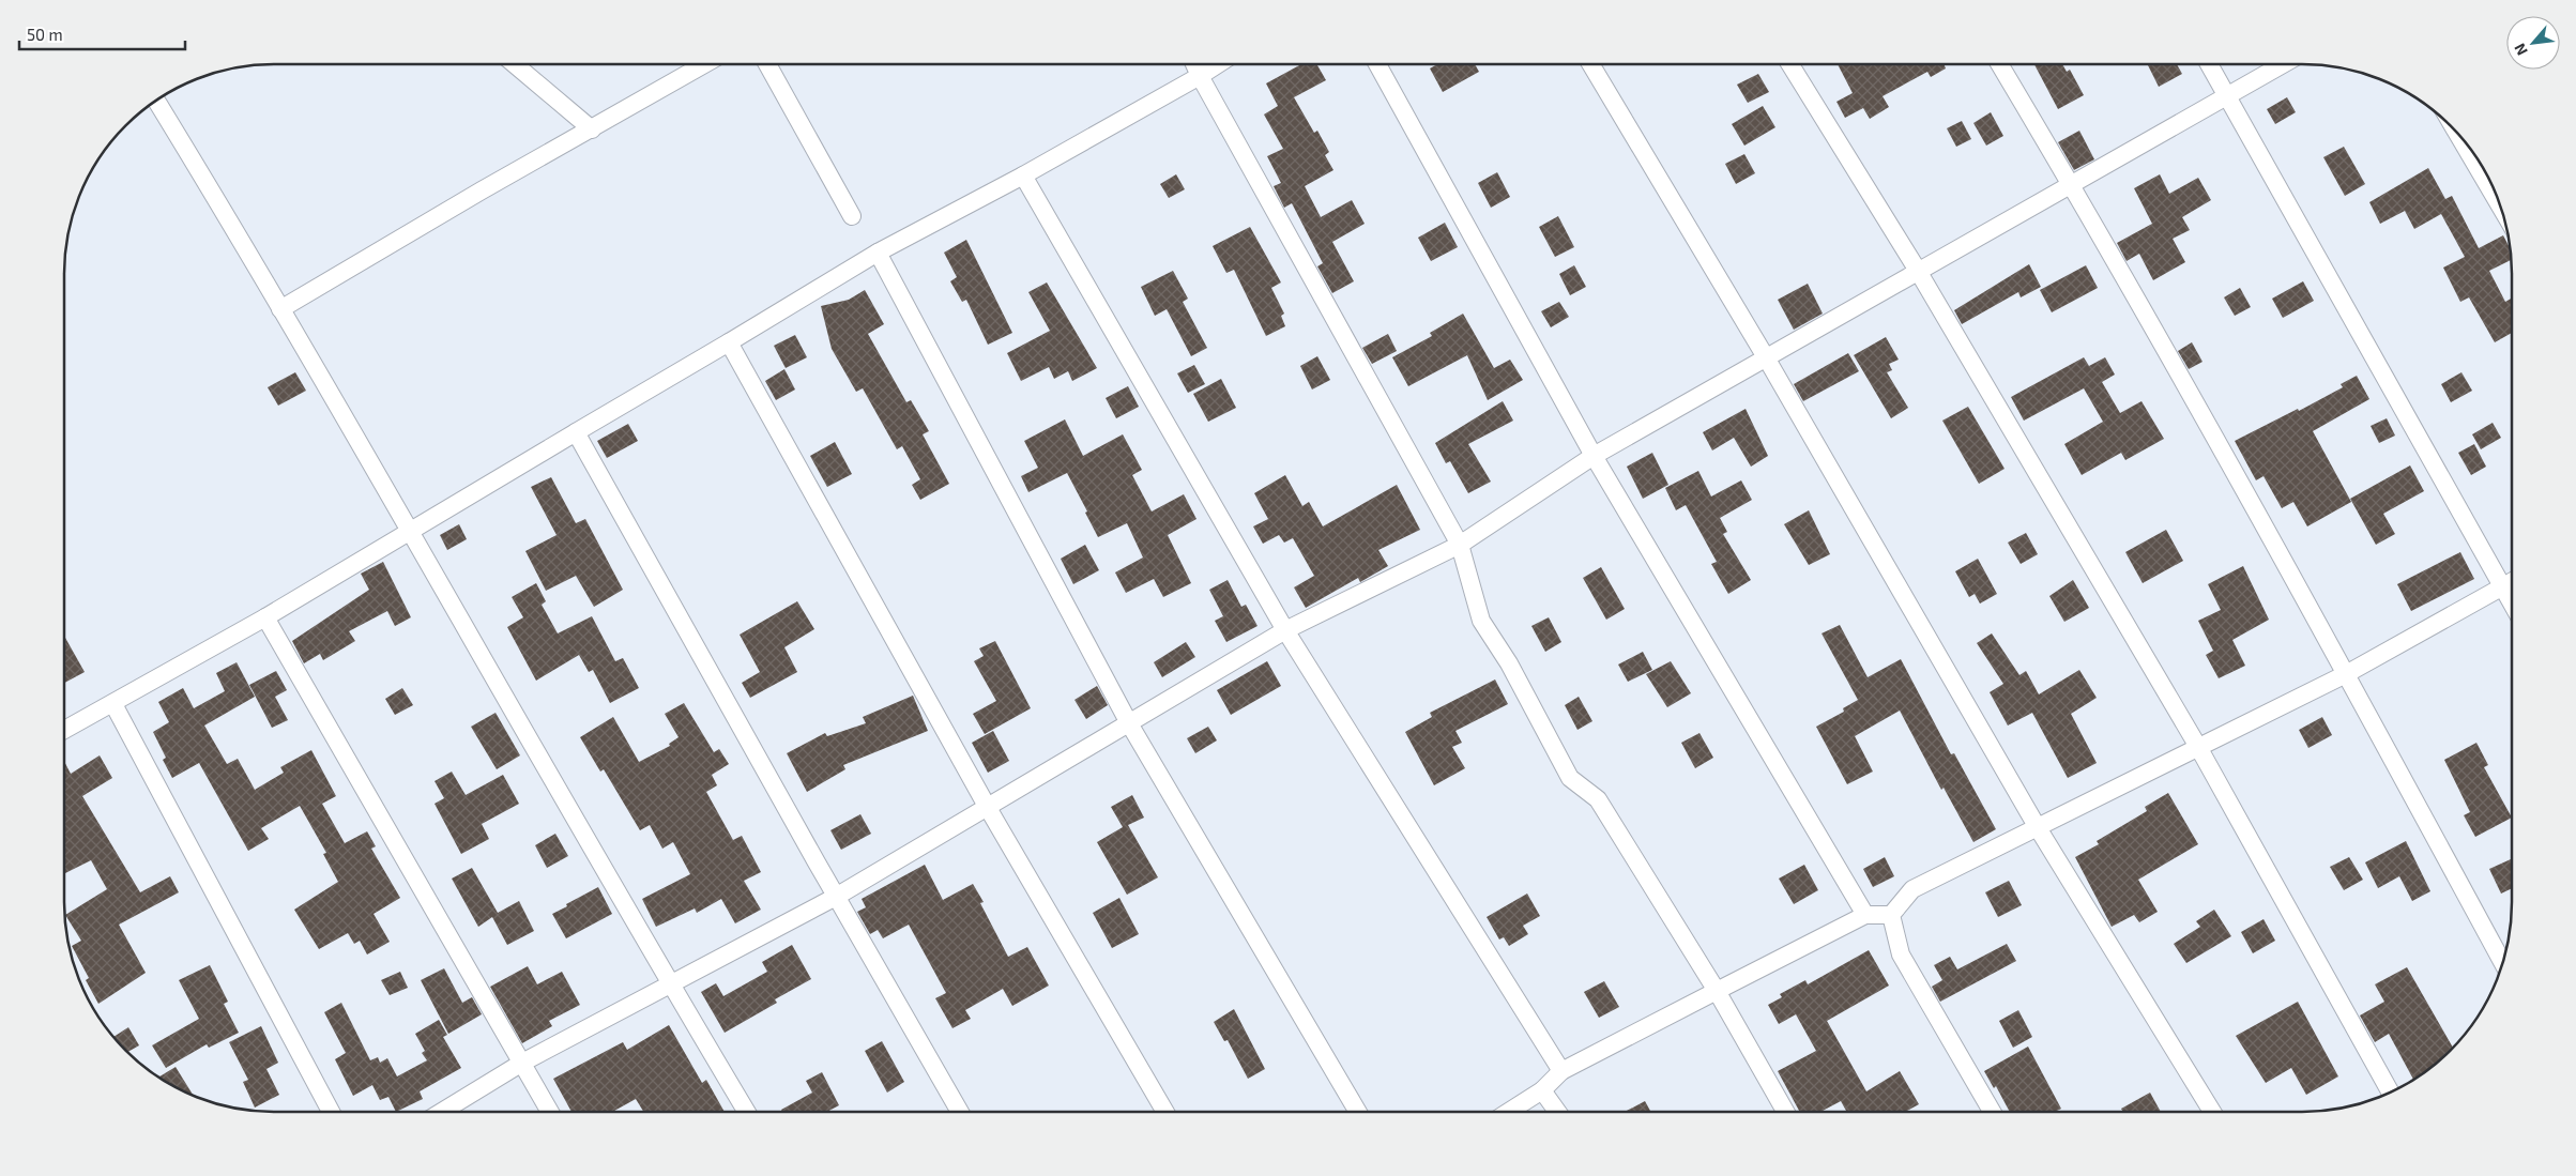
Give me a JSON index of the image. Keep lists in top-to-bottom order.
{
  "scale_bar": "50 m",
  "north": "bottom left"
}
